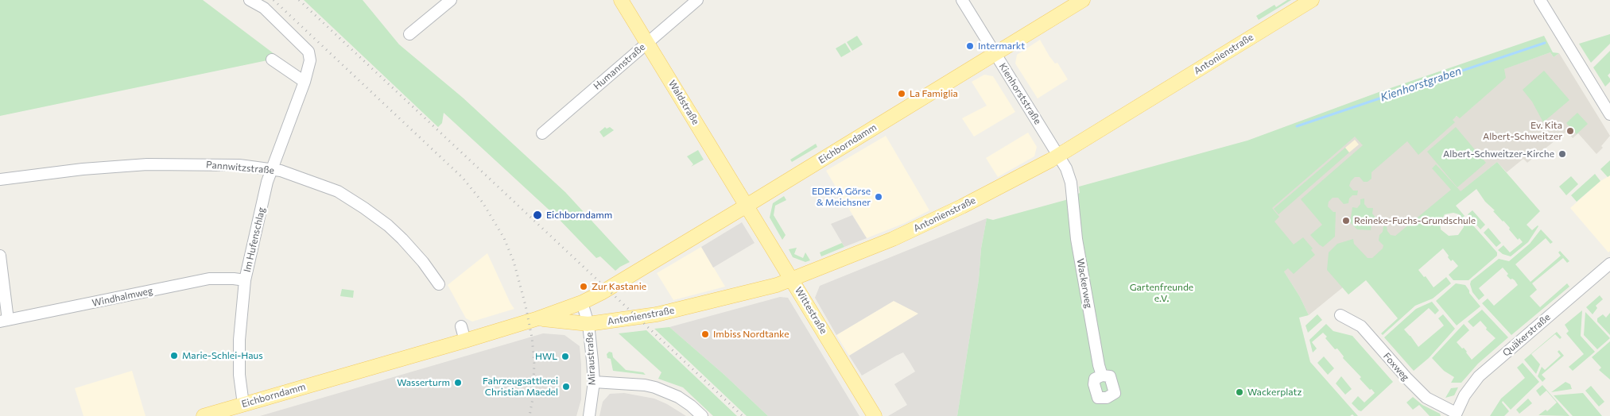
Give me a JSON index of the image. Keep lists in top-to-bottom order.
{
  "streets": {
    "main road": [
      "Antonienstraße",
      "Waldstraße",
      "Eichborndamm",
      "Wittestraße"
    ],
    "street": [
      "Humannstraße",
      "Kienhorststraße",
      "Pannwitzstraße",
      "Im Hufenschlag",
      "Wackerweg",
      "Windhalmweg",
      "Quäkerstraße",
      "Miraustraße",
      "Foxweg"
    ]
  },
  "crossings": [
    ["Antonienstraße", "Kienhorststraße"],
    ["Antonienstraße", "Eichborndamm"],
    ["Antonienstraße", "Wittestraße"],
    ["Antonienstraße", "Miraustraße"],
    ["Humannstraße", "Waldstraße"],
    ["Kienhorststraße", "Eichborndamm"],
    ["Kienhorststraße", "Wackerweg"],
    ["Waldstraße", "Eichborndamm"],
    ["Waldstraße", "Wittestraße"],
    ["Eichborndamm", "Im Hufenschlag"],
    ["Eichborndamm", "Wittestraße"],
    ["Eichborndamm", "Miraustraße"],
    ["Pannwitzstraße", "Im Hufenschlag"],
    ["Im Hufenschlag", "Windhalmweg"],
    ["Quäkerstraße", "Foxweg"]
  ],
  "water": ["Kienhorstgraben"],
  "parks": ["Gartenfreunde e.V."],
  "places": [
    "Intermarkt",
    "La Famiglia",
    "Ev. Kita Albert-Schweitzer",
    "Albert-Schweitzer-Kirche",
    "EDEKA Görse & Meichsner",
    "Eichborndamm",
    "Reineke-Fuchs-Grundschule",
    "Zur Kastanie",
    "Imbiss Nordtanke",
    "Marie-Schlei-Haus",
    "HWL",
    "Wasserturm",
    "Fahrzeugsattlerei Christian Maedel",
    "Wackerplatz"
  ]
}
